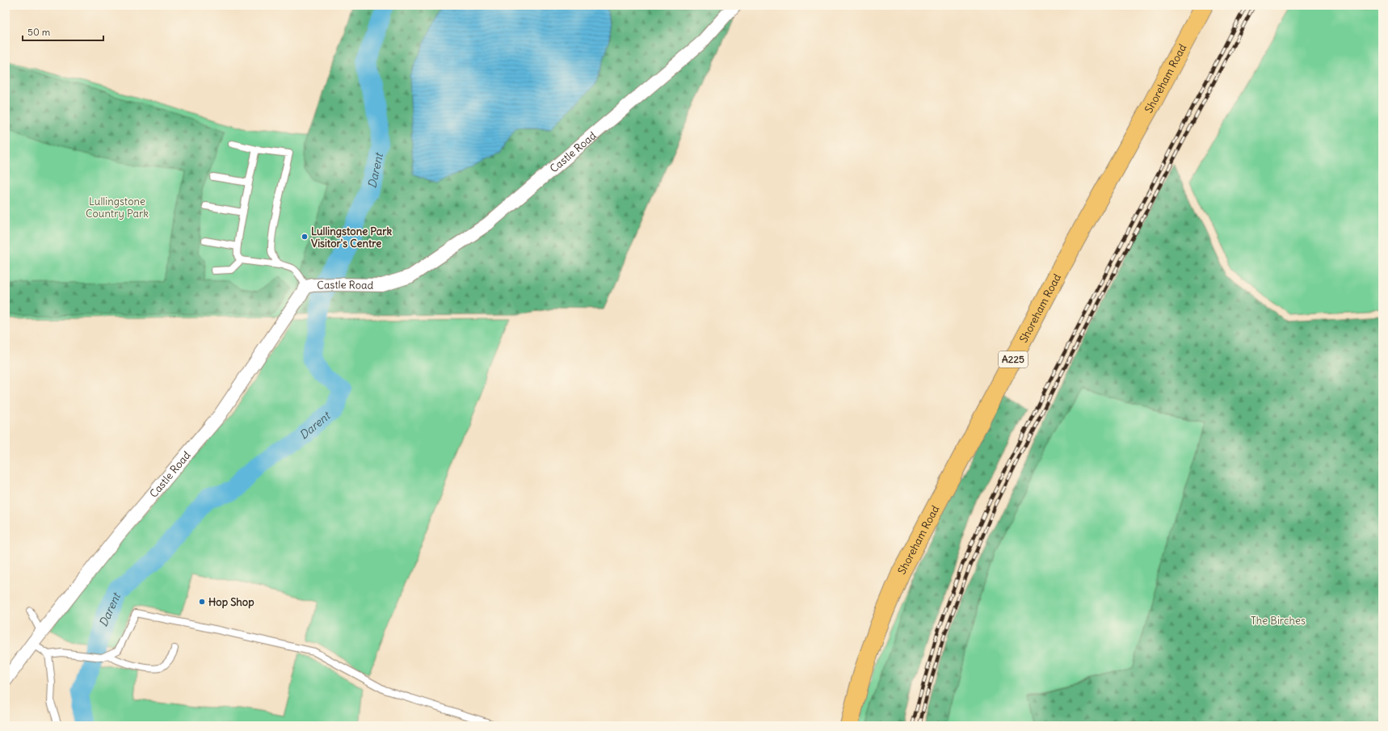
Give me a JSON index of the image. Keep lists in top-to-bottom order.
{
  "streets": {
    "main road": ["Shoreham Road", "A225"],
    "street": ["Castle Road"]
  },
  "water": ["Darent"],
  "parks": ["Lullingstone Country Park", "The Birches"],
  "places": ["Lullingstone Park Visitor's Centre", "Hop Shop"],
  "scale_bar": "50 m"
}
